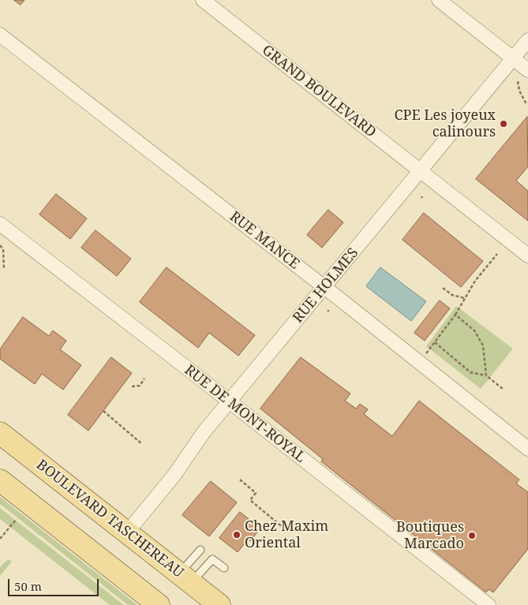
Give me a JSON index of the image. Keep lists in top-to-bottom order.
{
  "streets": {
    "main road": ["BOULEVARD TASCHEREAU"],
    "street": [
      "GRAND BOULEVARD",
      "RUE MANCE",
      "RUE HOLMES",
      "RUE DE MONT-ROYAL"
    ]
  },
  "crossings": [
    ["GRAND BOULEVARD", "RUE HOLMES"],
    ["RUE MANCE", "RUE HOLMES"],
    ["RUE HOLMES", "RUE DE MONT-ROYAL"],
    ["RUE HOLMES", "BOULEVARD TASCHEREAU"]
  ],
  "places": ["CPE Les joyeux calinours", "Chez Maxim Oriental", "Boutiques Marcado"],
  "scale_bar": "50 m"
}
